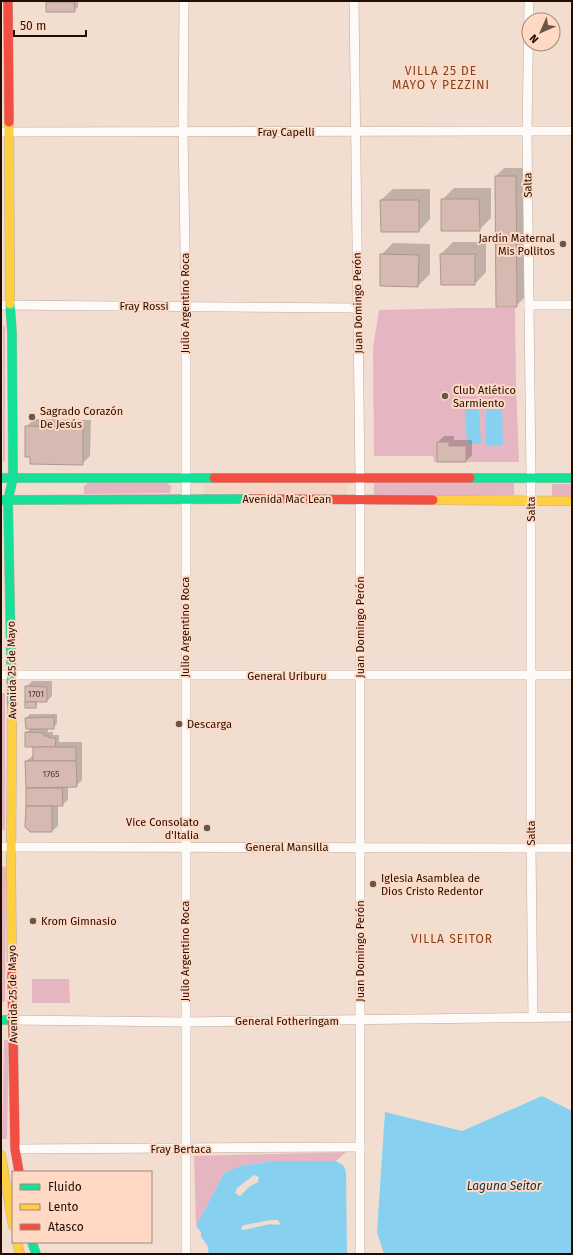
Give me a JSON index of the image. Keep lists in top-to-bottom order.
{
  "streets": {
    "main road": [
      "Avenida Mac Lean",
      "Avenida 25 de Mayo",
      "General Fotheringam",
      "Fray Bertaca"
    ],
    "street": [
      "Fray Capelli",
      "Salta",
      "Julio Argentino Roca",
      "Juan Domingo Perón",
      "Fray Rossi",
      "General Uriburu",
      "General Mansilla"
    ]
  },
  "crossings": [
    ["Fray Capelli", "Salta"],
    ["Fray Capelli", "Julio Argentino Roca"],
    ["Fray Capelli", "Juan Domingo Perón"],
    ["Fray Capelli", "Avenida 25 de Mayo"],
    ["Salta", "Avenida Mac Lean"],
    ["Salta", "General Uriburu"],
    ["Salta", "General Mansilla"],
    ["Salta", "General Fotheringam"],
    ["Julio Argentino Roca", "Fray Rossi"],
    ["Julio Argentino Roca", "Avenida Mac Lean"],
    ["Julio Argentino Roca", "General Uriburu"],
    ["Julio Argentino Roca", "General Mansilla"],
    ["Julio Argentino Roca", "General Fotheringam"],
    ["Julio Argentino Roca", "Fray Bertaca"],
    ["Juan Domingo Perón", "Fray Rossi"],
    ["Juan Domingo Perón", "Avenida Mac Lean"],
    ["Juan Domingo Perón", "General Uriburu"],
    ["Juan Domingo Perón", "General Mansilla"],
    ["Juan Domingo Perón", "General Fotheringam"],
    ["Juan Domingo Perón", "Fray Bertaca"],
    ["Fray Rossi", "Avenida 25 de Mayo"],
    ["Avenida Mac Lean", "Avenida 25 de Mayo"],
    ["Avenida 25 de Mayo", "General Uriburu"],
    ["Avenida 25 de Mayo", "General Mansilla"],
    ["Avenida 25 de Mayo", "General Fotheringam"],
    ["Avenida 25 de Mayo", "Fray Bertaca"]
  ],
  "districts": ["VILLA 25 DE MAYO Y PEZZINI", "VILLA SEITOR"],
  "water": ["Laguna Seitor"],
  "places": [
    "Jardín Maternal Mis Pollitos",
    "Club Atlético Sarmiento",
    "Sagrado Corazón De Jesús",
    "Descarga",
    "Vice Consolato d'Italia",
    "Iglesia Asamblea de Dios Cristo Redentor",
    "Krom Gimnasio"
  ],
  "house_numbers": ["1701", "1765"],
  "legend": ["Fluido", "Lento", "Atasco"],
  "scale_bar": "50 m",
  "north": "bottom left"
}
